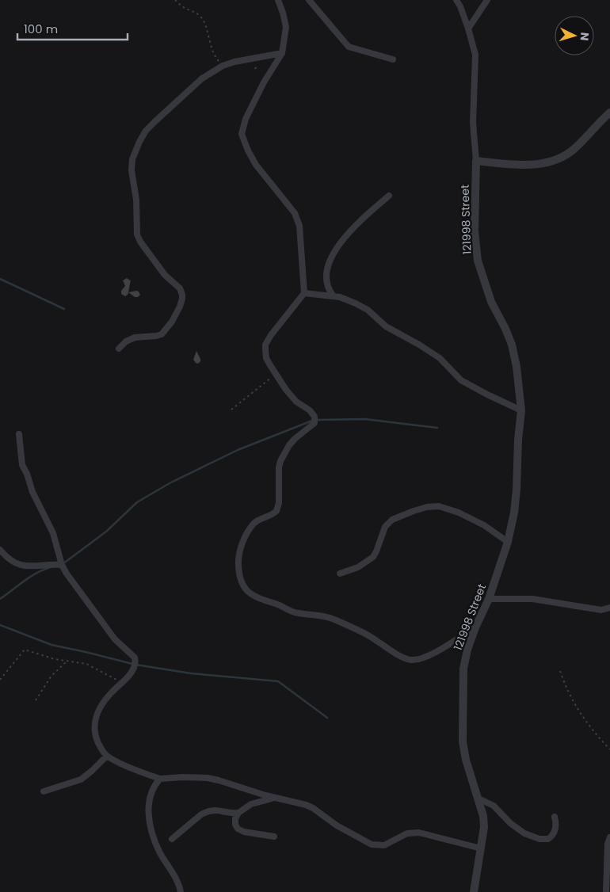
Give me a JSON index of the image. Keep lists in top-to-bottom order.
{
  "streets": {
    "street": ["121998 Street"]
  },
  "scale_bar": "100 m",
  "north": "right"
}
